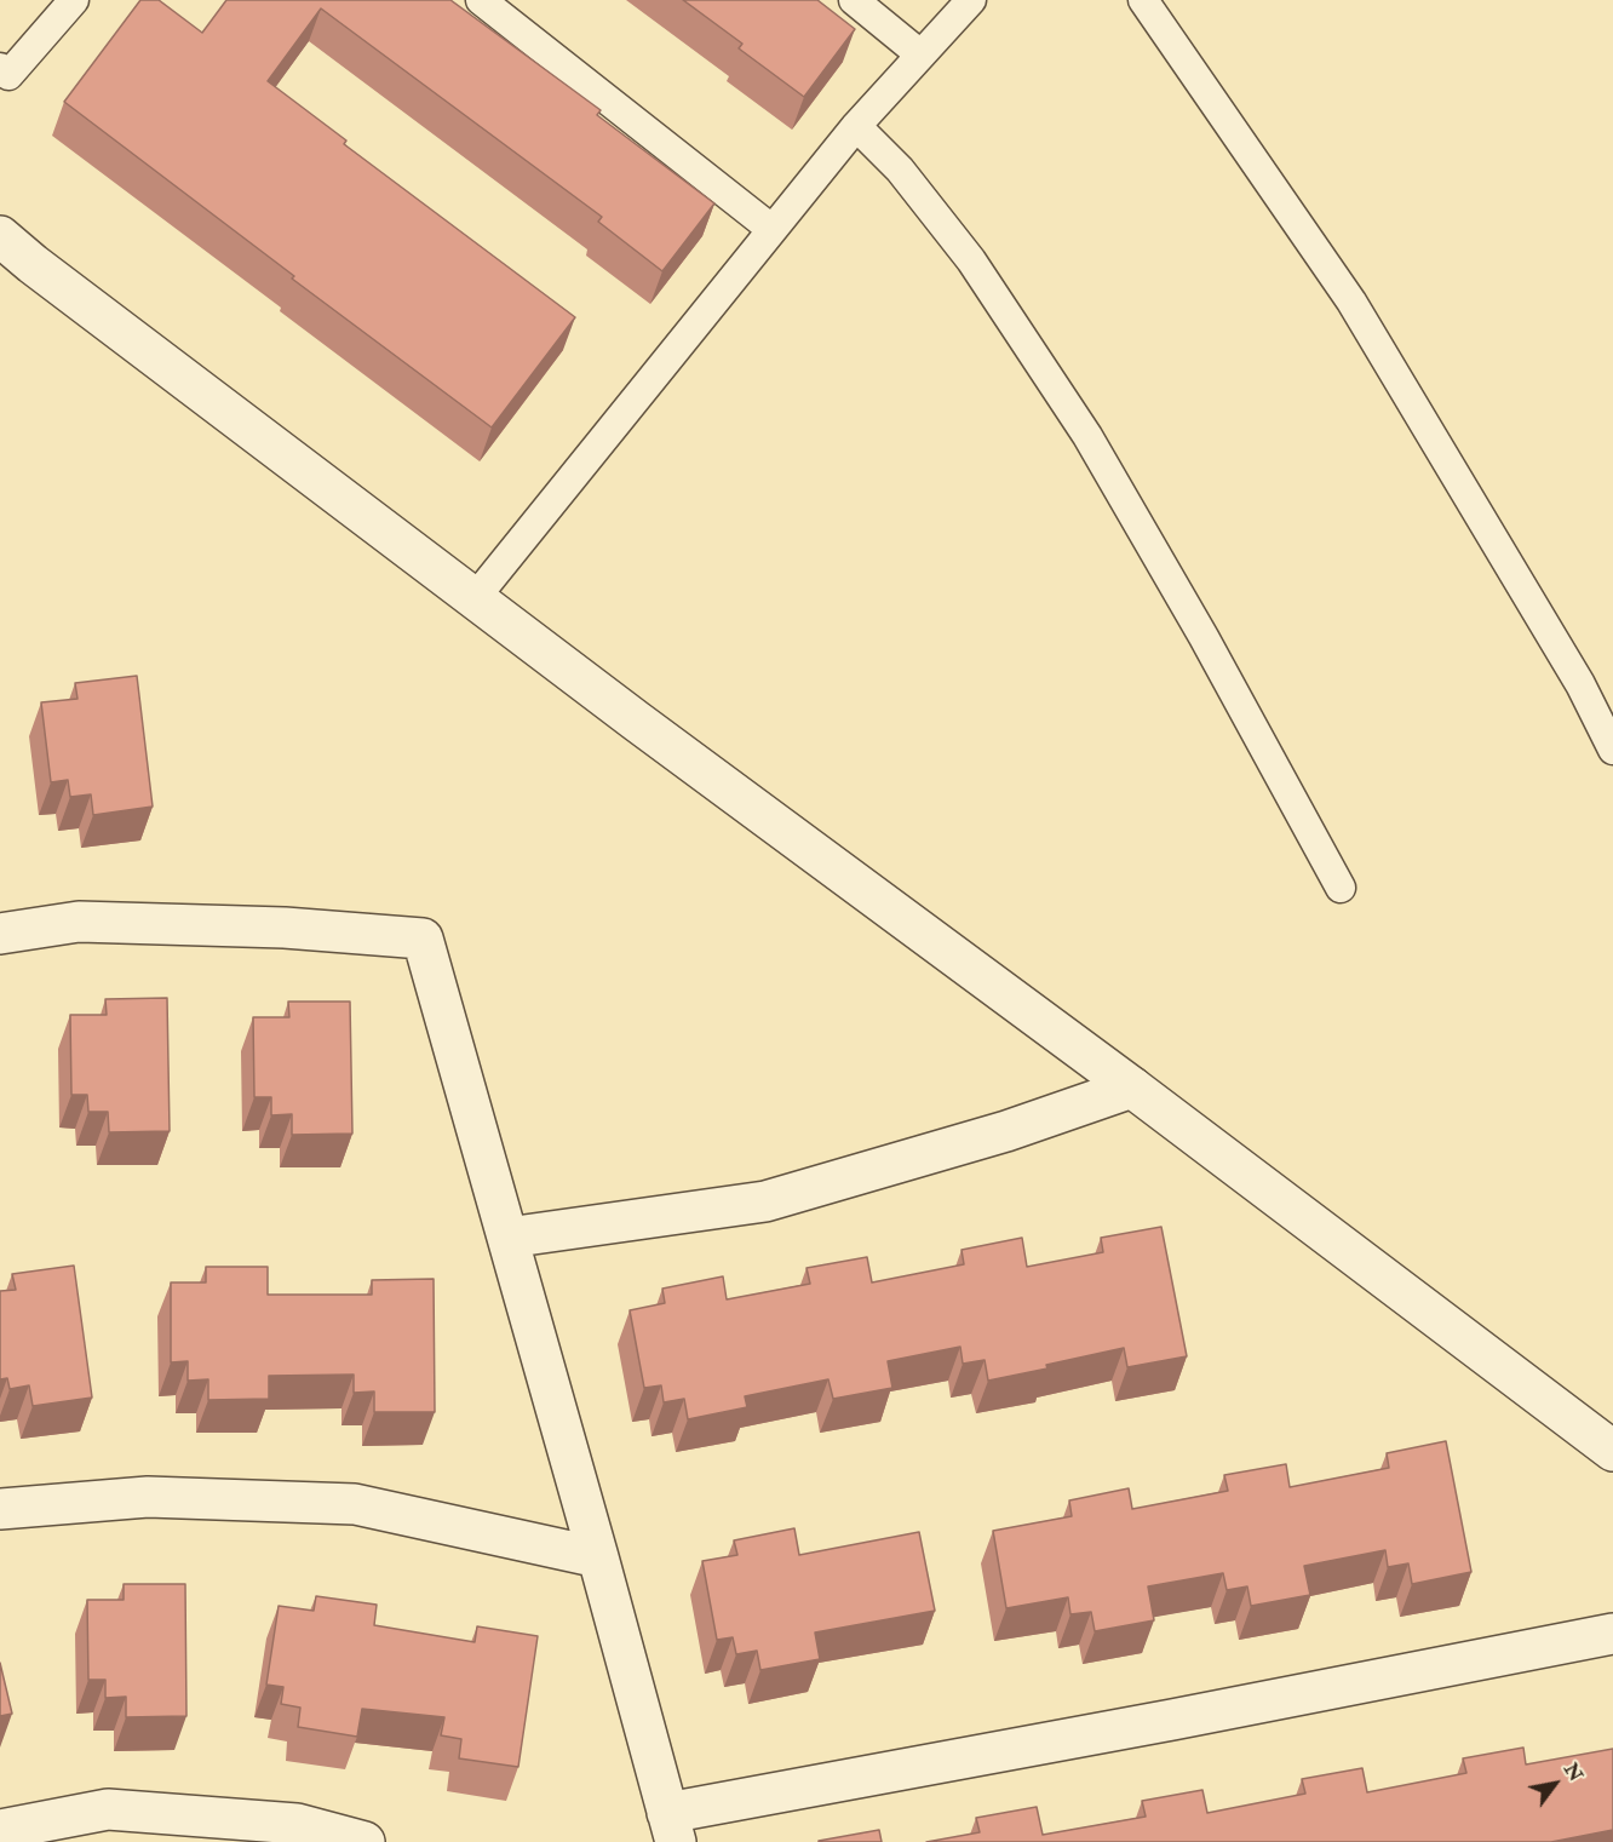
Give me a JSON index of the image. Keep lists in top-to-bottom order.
{
  "north": "top right"
}
